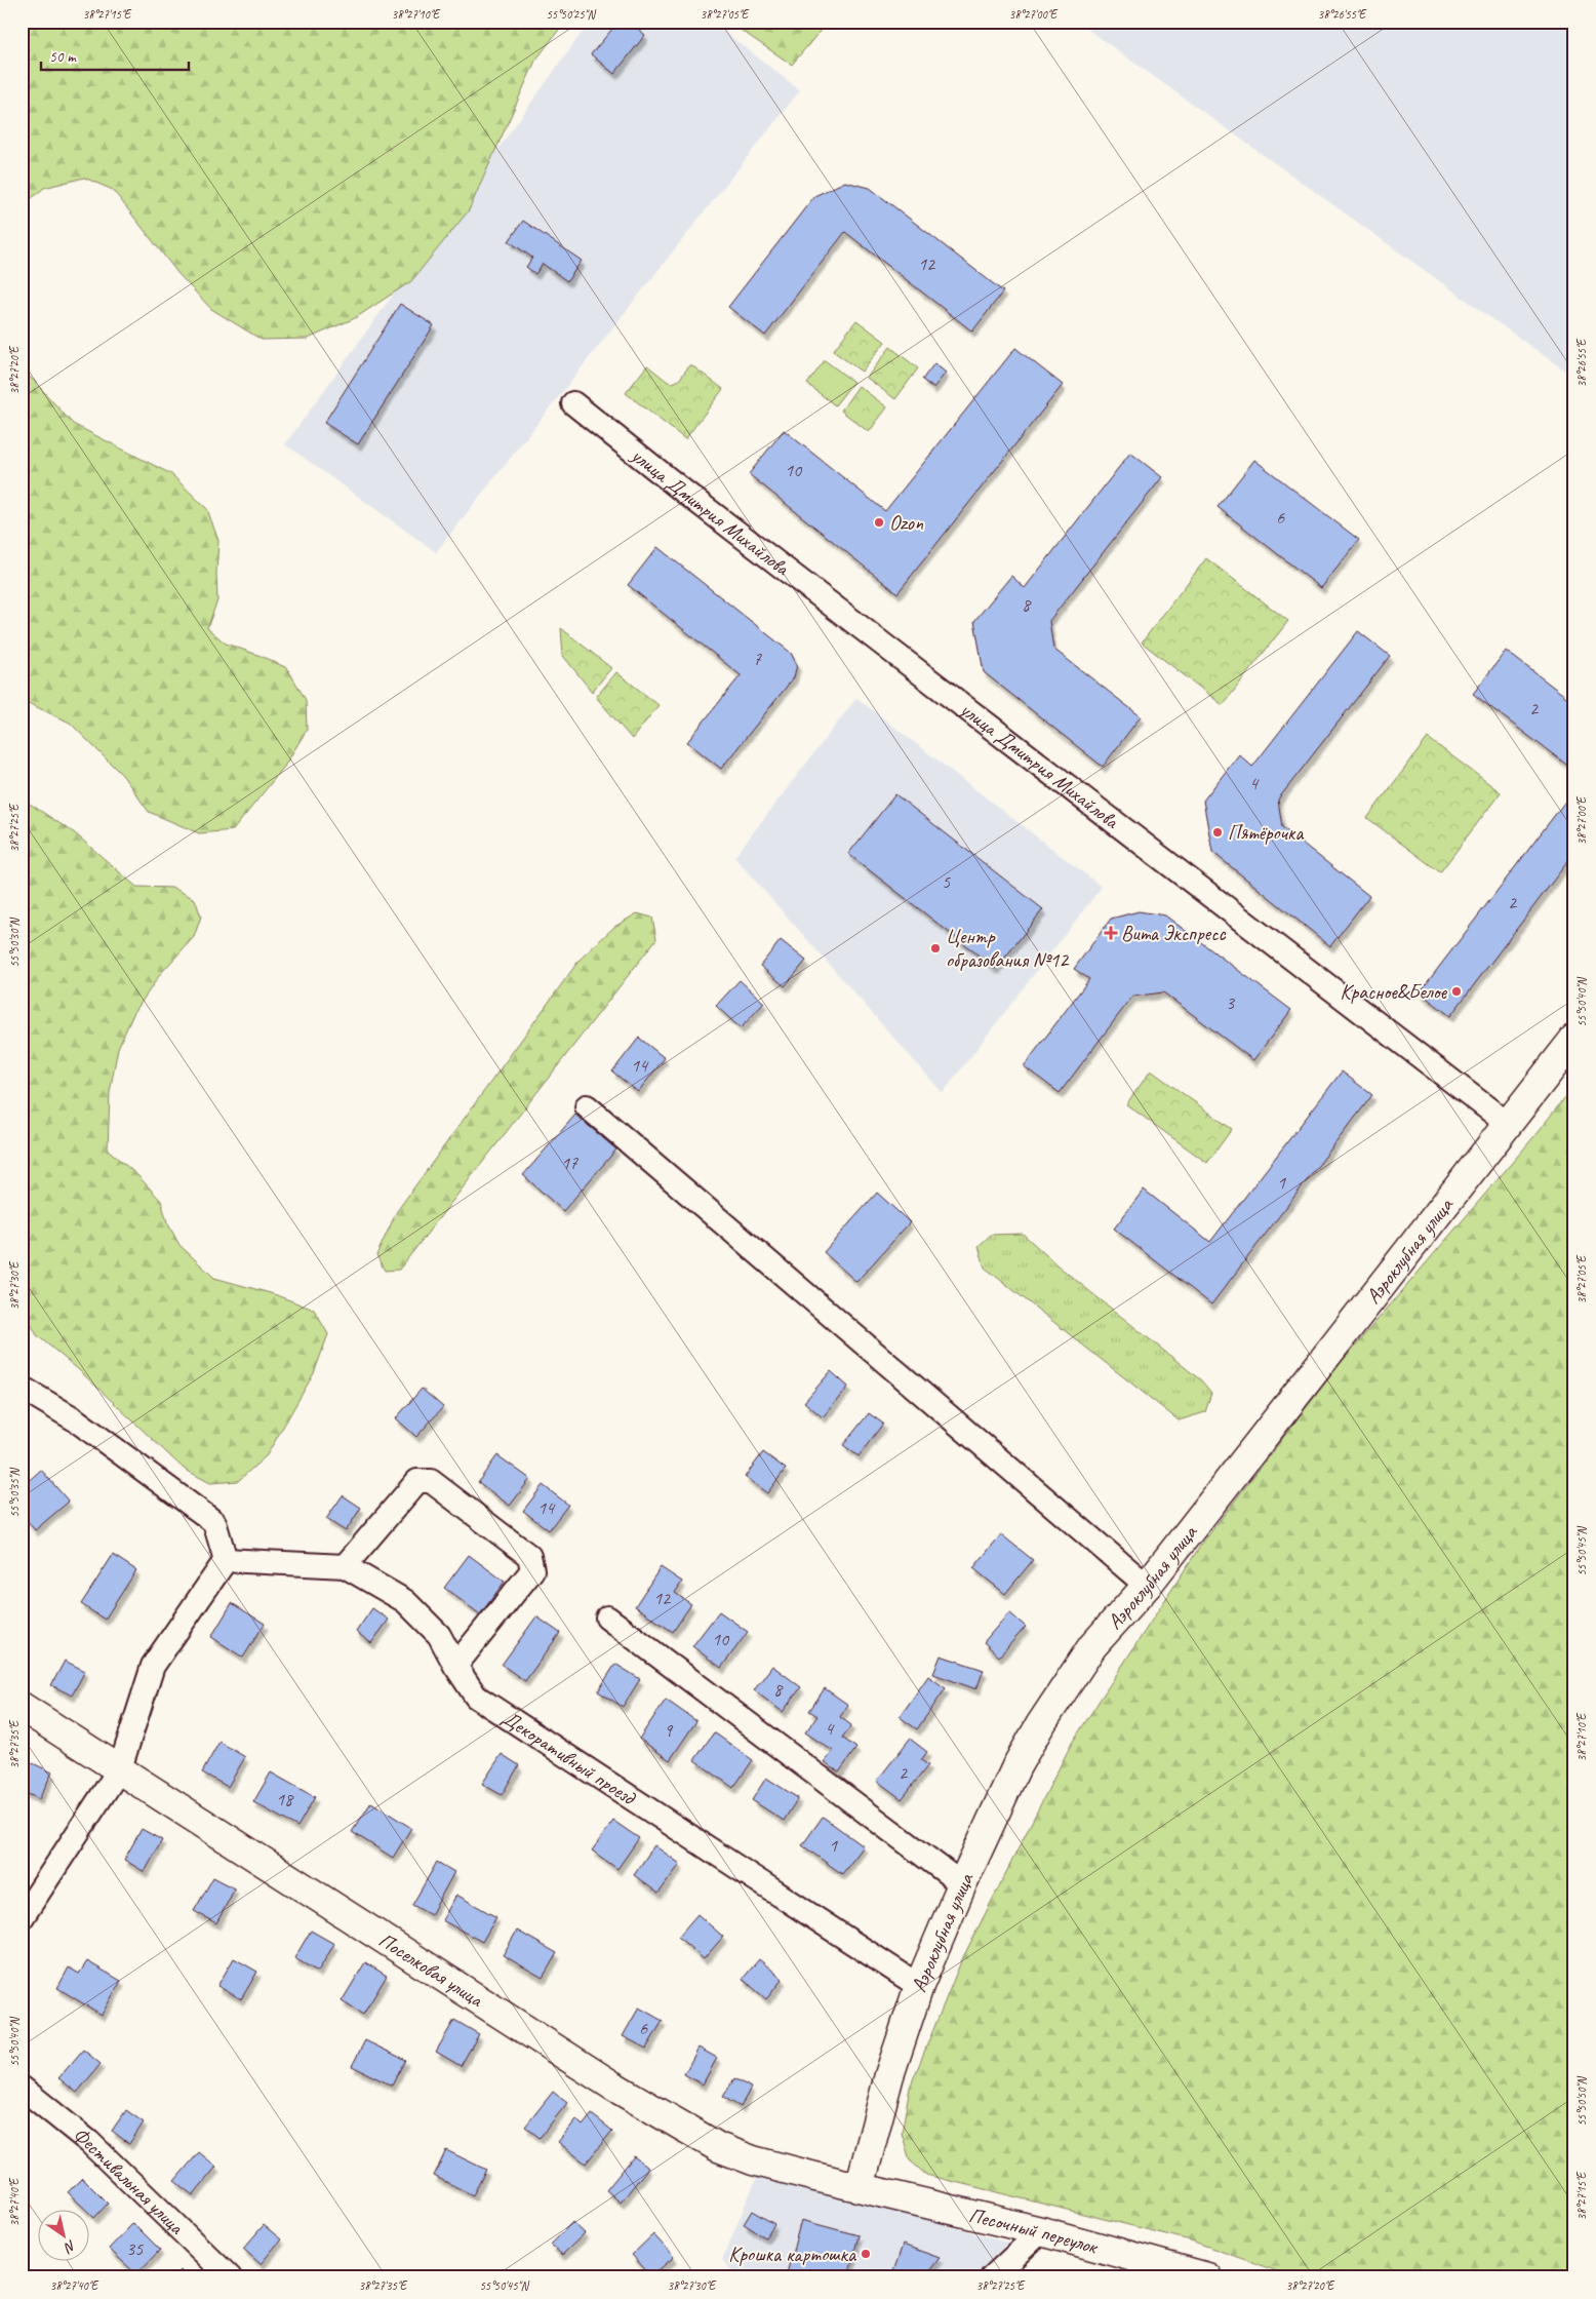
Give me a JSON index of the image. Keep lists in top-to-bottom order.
{
  "streets": {
    "street": [
      "улица Дмитрия Михайлова",
      "Аэроклубная улица",
      "Декоративный проезд",
      "Поселковая улица",
      "Фестивальная улица",
      "Песочный переулок"
    ]
  },
  "crossings": [
    ["улица Дмитрия Михайлова", "Аэроклубная улица"],
    ["Аэроклубная улица", "Декоративный проезд"],
    ["Аэроклубная улица", "Поселковая улица"],
    ["Аэроклубная улица", "Песочный переулок"],
    ["Поселковая улица", "Песочный переулок"]
  ],
  "places": {
    "other": [
      "Ozon",
      "Пятёрочка",
      "Центр образования №12",
      "Красное&Белое",
      "Крошка картошка"
    ],
    "health": ["Вита Экспресс"]
  },
  "house_numbers": [
    "12",
    "10",
    "6",
    "8",
    "7",
    "2",
    "4",
    "5",
    "2",
    "3",
    "14",
    "17",
    "1",
    "14",
    "12",
    "10",
    "8",
    "4",
    "9",
    "2",
    "18",
    "1",
    "6",
    "35"
  ],
  "scale_bar": "50 m",
  "north": "bottom right",
  "coordinates": [
    "38°27'15\"E",
    "38°27'10\"E",
    "55°50'25\"N",
    "38°27'05\"E",
    "38°27'00\"E",
    "38°26'55\"E",
    "38°27'20\"E",
    "38°27'25\"E",
    "55°50'30\"N",
    "55°50'40\"N",
    "38°27'30\"E",
    "55°50'35\"N",
    "55°50'45\"N",
    "38°27'35\"E",
    "55°50'50\"N",
    "38°27'40\"E"
  ]
}
